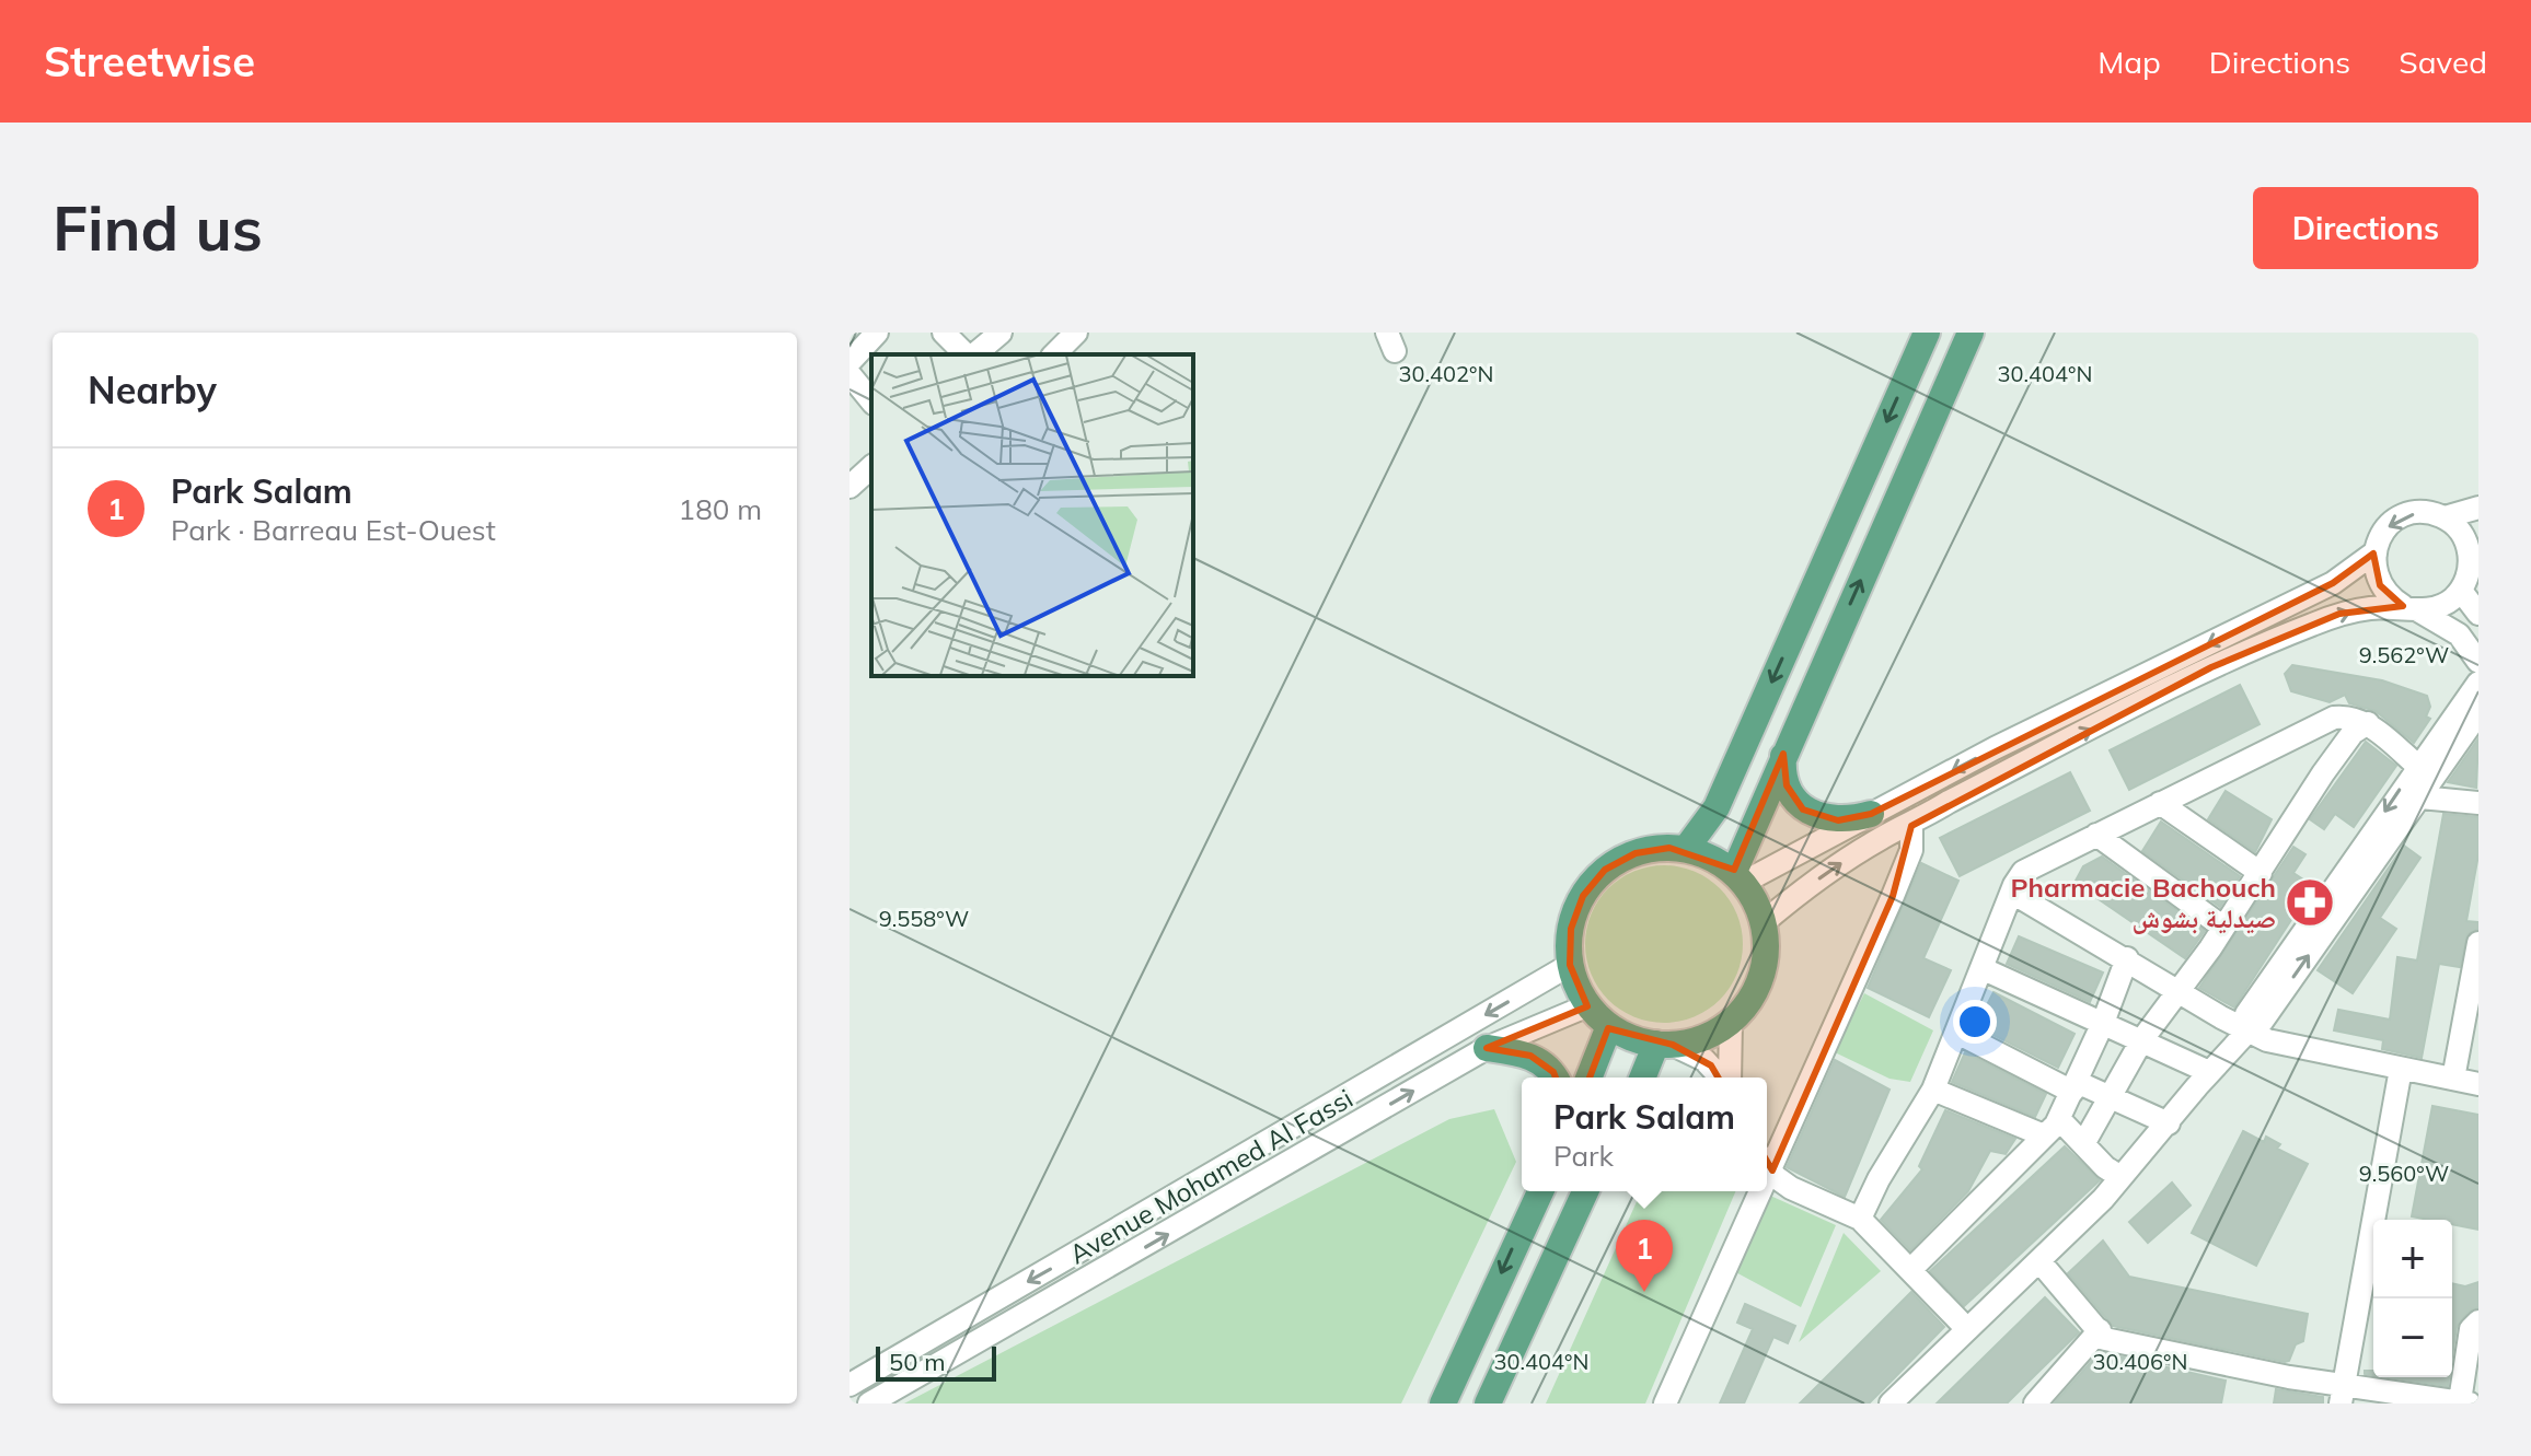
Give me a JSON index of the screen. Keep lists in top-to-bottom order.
{
  "streets": {
    "street": ["Avenue Mohamed Al Fassi"]
  },
  "places": {
    "pharmacy": ["Pharmacie Bachouch صيدلية بشوش"]
  },
  "scale_bar": "50 m",
  "page": {
    "header": "Streetwise",
    "nav": ["Map", "Directions", "Saved"],
    "buttons": "Directions",
    "title": "Find us",
    "heading": "Nearby",
    "list": [
      {
        "mark": "1",
        "name": "Park Salam",
        "note": "Park · Barreau Est-Ouest",
        "value": "180 m"
      }
    ],
    "popup": ["Park Salam", "Park"],
    "map_buttons": ["+", "−"],
    "pins": "1",
    "scale": "50 m"
  },
  "coordinates": [
    "30.402°N",
    "30.404°N",
    "9.562°W",
    "9.558°W",
    "9.560°W",
    "30.406°N"
  ]
}
